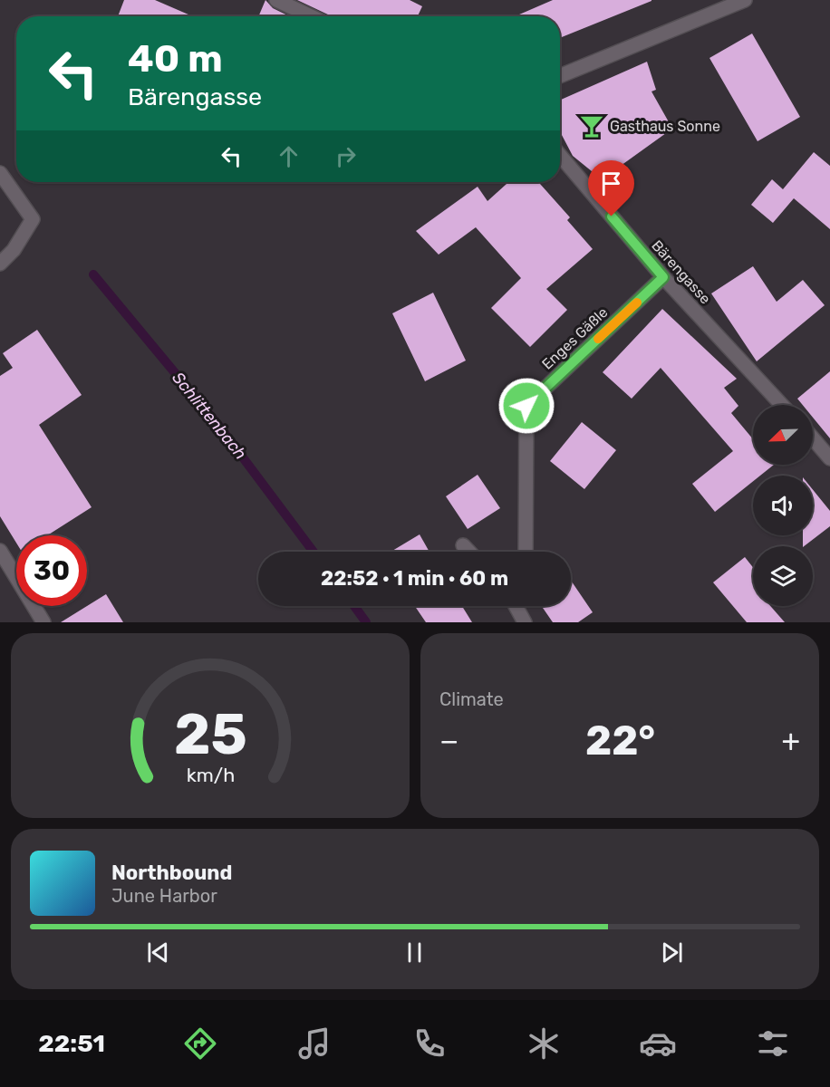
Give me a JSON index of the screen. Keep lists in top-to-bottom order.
{
  "streets": {
    "street": ["Bärengasse", "Enges Gäßle"]
  },
  "crossings": [
    ["Bärengasse", "Enges Gäßle"]
  ],
  "water": ["Schlittenbach"],
  "places": {
    "bar": ["Gasthaus Sonne"]
  },
  "north": "bottom left",
  "page": {
    "turn": ["40 m", "Bärengasse"],
    "limit": "30",
    "trip": "22:52 · 1 min · 60 m",
    "tile": "Climate",
    "heat": ["−", "22°", "+"],
    "song": ["Northbound", "June Harbor"],
    "tabs": "22:51",
    "gauge": ["25", "km/h"]
  }
}
